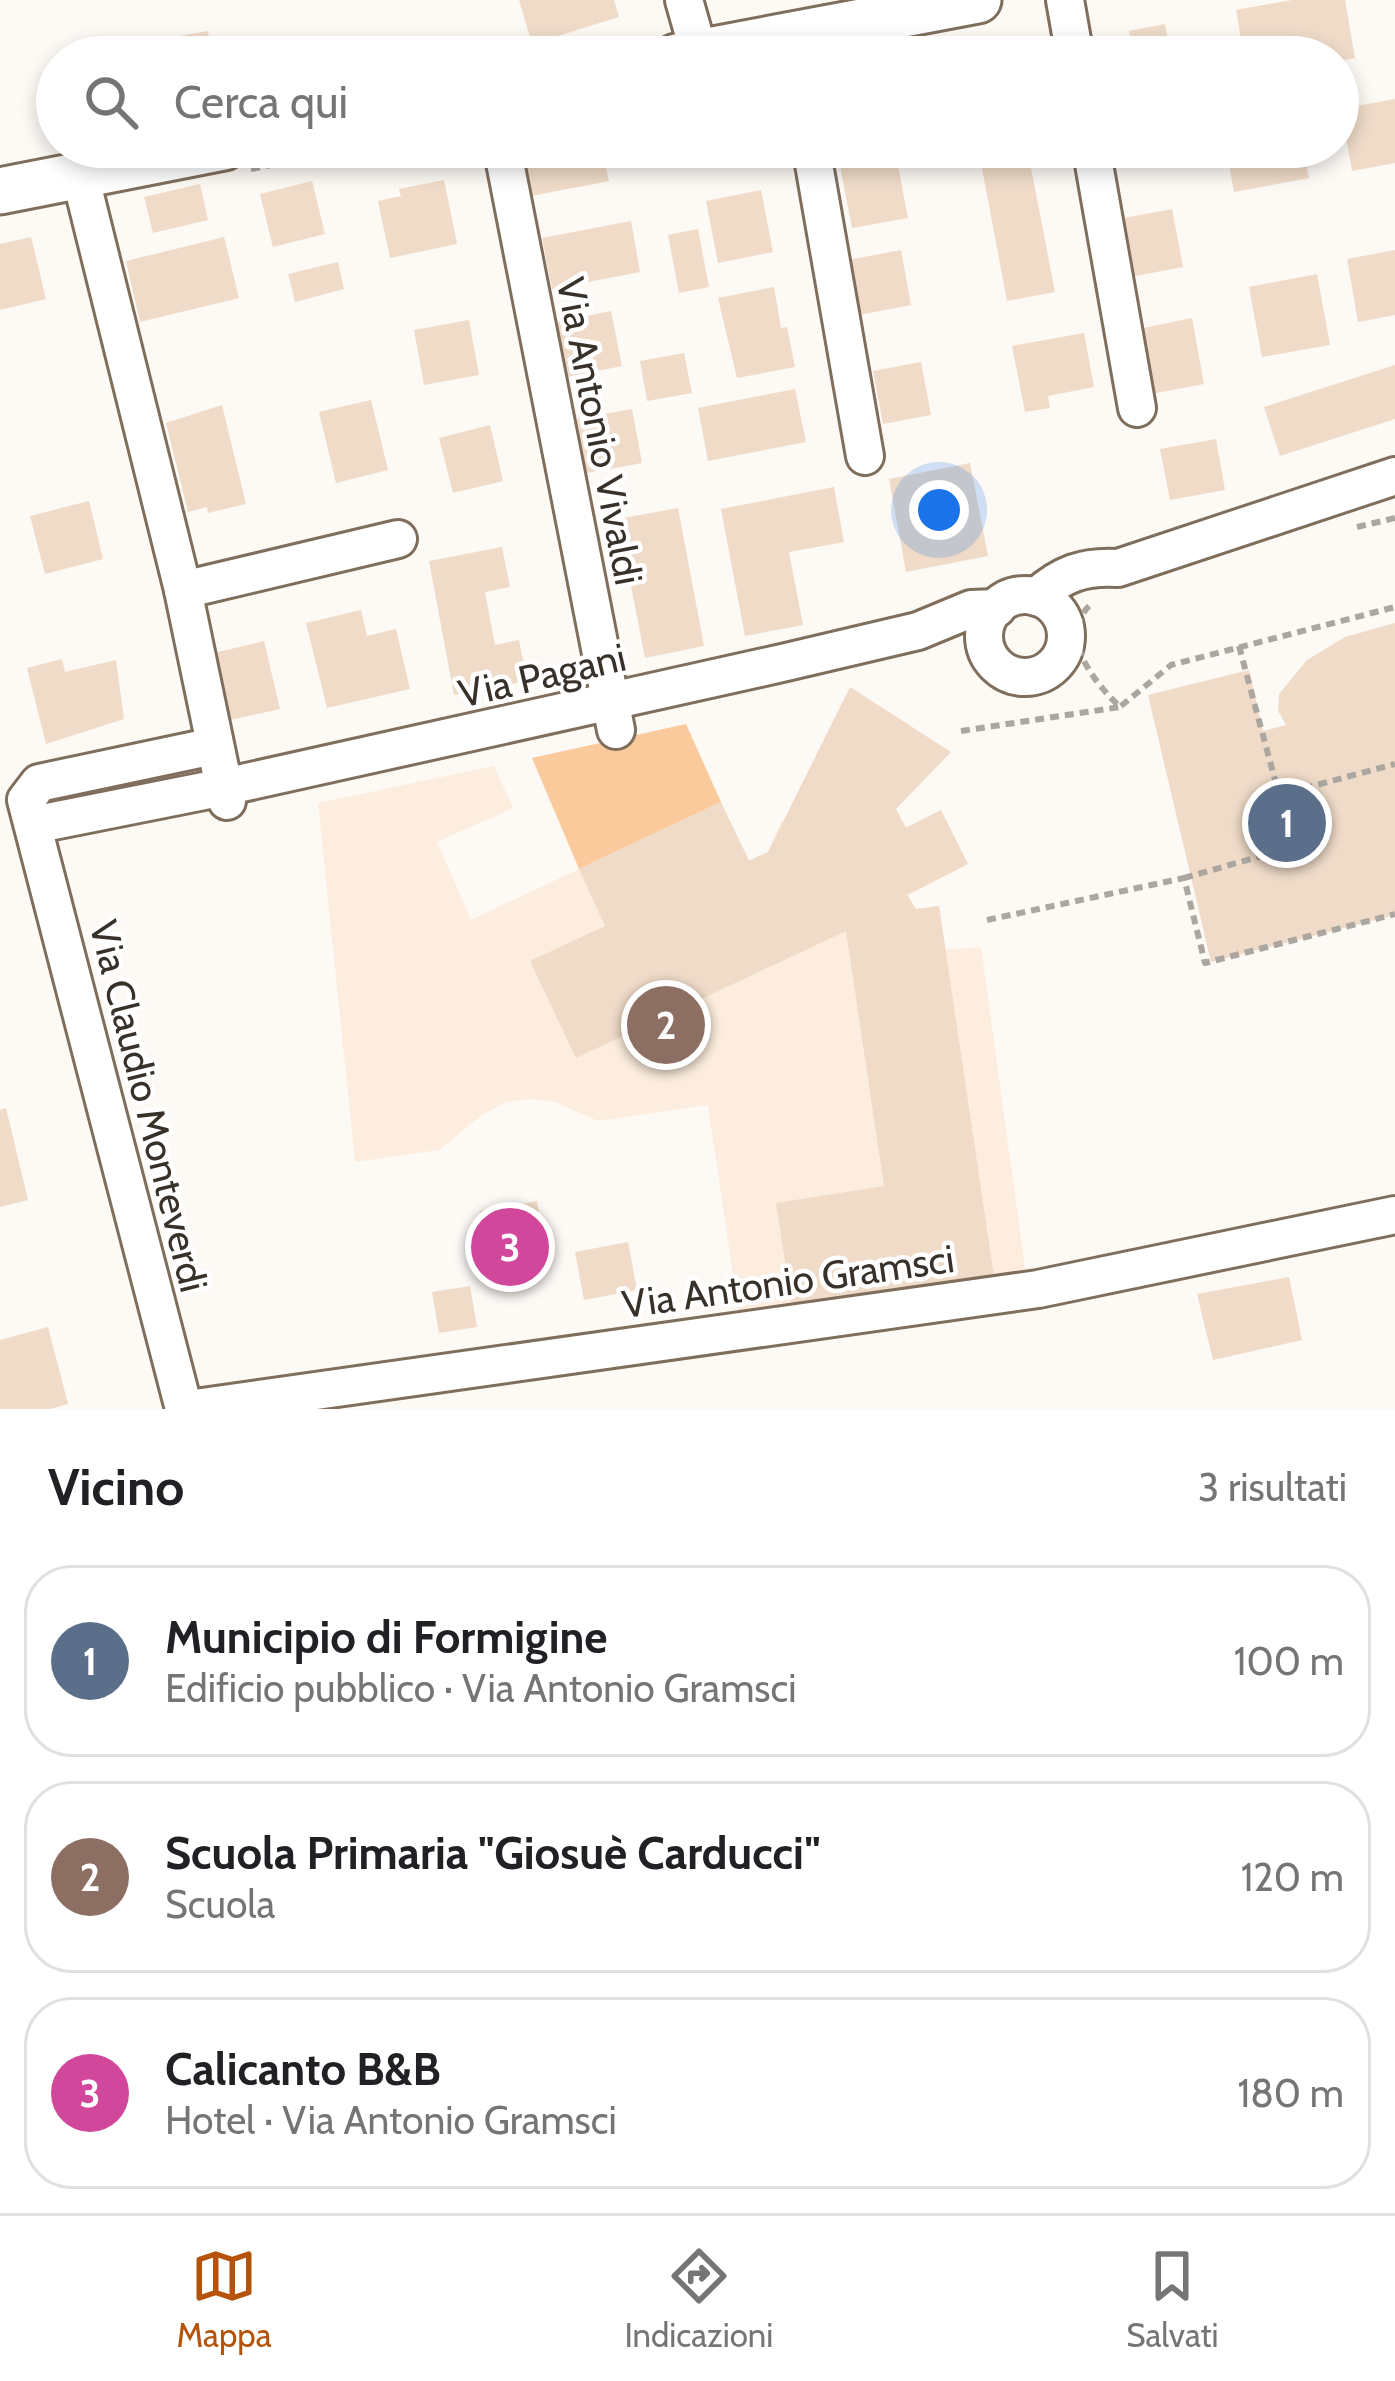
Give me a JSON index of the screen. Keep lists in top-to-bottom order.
{
  "streets": {
    "street": [
      "Via Antonio Vivaldi",
      "Via Pagani",
      "Via Claudio Monteverdi",
      "Via Antonio Gramsci"
    ]
  },
  "crossings": [
    ["Via Antonio Vivaldi", "Via Pagani"],
    ["Via Claudio Monteverdi", "Via Antonio Gramsci"]
  ],
  "page": {
    "search": "Cerca qui",
    "pins": ["1", "2", "3"],
    "heading": ["Vicino", "3 risultati"],
    "list": [
      {
        "mark": "1",
        "name": "Municipio di Formigine",
        "note": "Edificio pubblico · Via Antonio Gramsci",
        "value": "100 m"
      },
      {
        "mark": "2",
        "name": "Scuola Primaria \"Giosuè Carducci\"",
        "note": "Scuola",
        "value": "120 m"
      },
      {
        "mark": "3",
        "name": "Calicanto B&B",
        "note": "Hotel · Via Antonio Gramsci",
        "value": "180 m"
      }
    ],
    "nav": ["Mappa", "Indicazioni", "Salvati"]
  }
}
